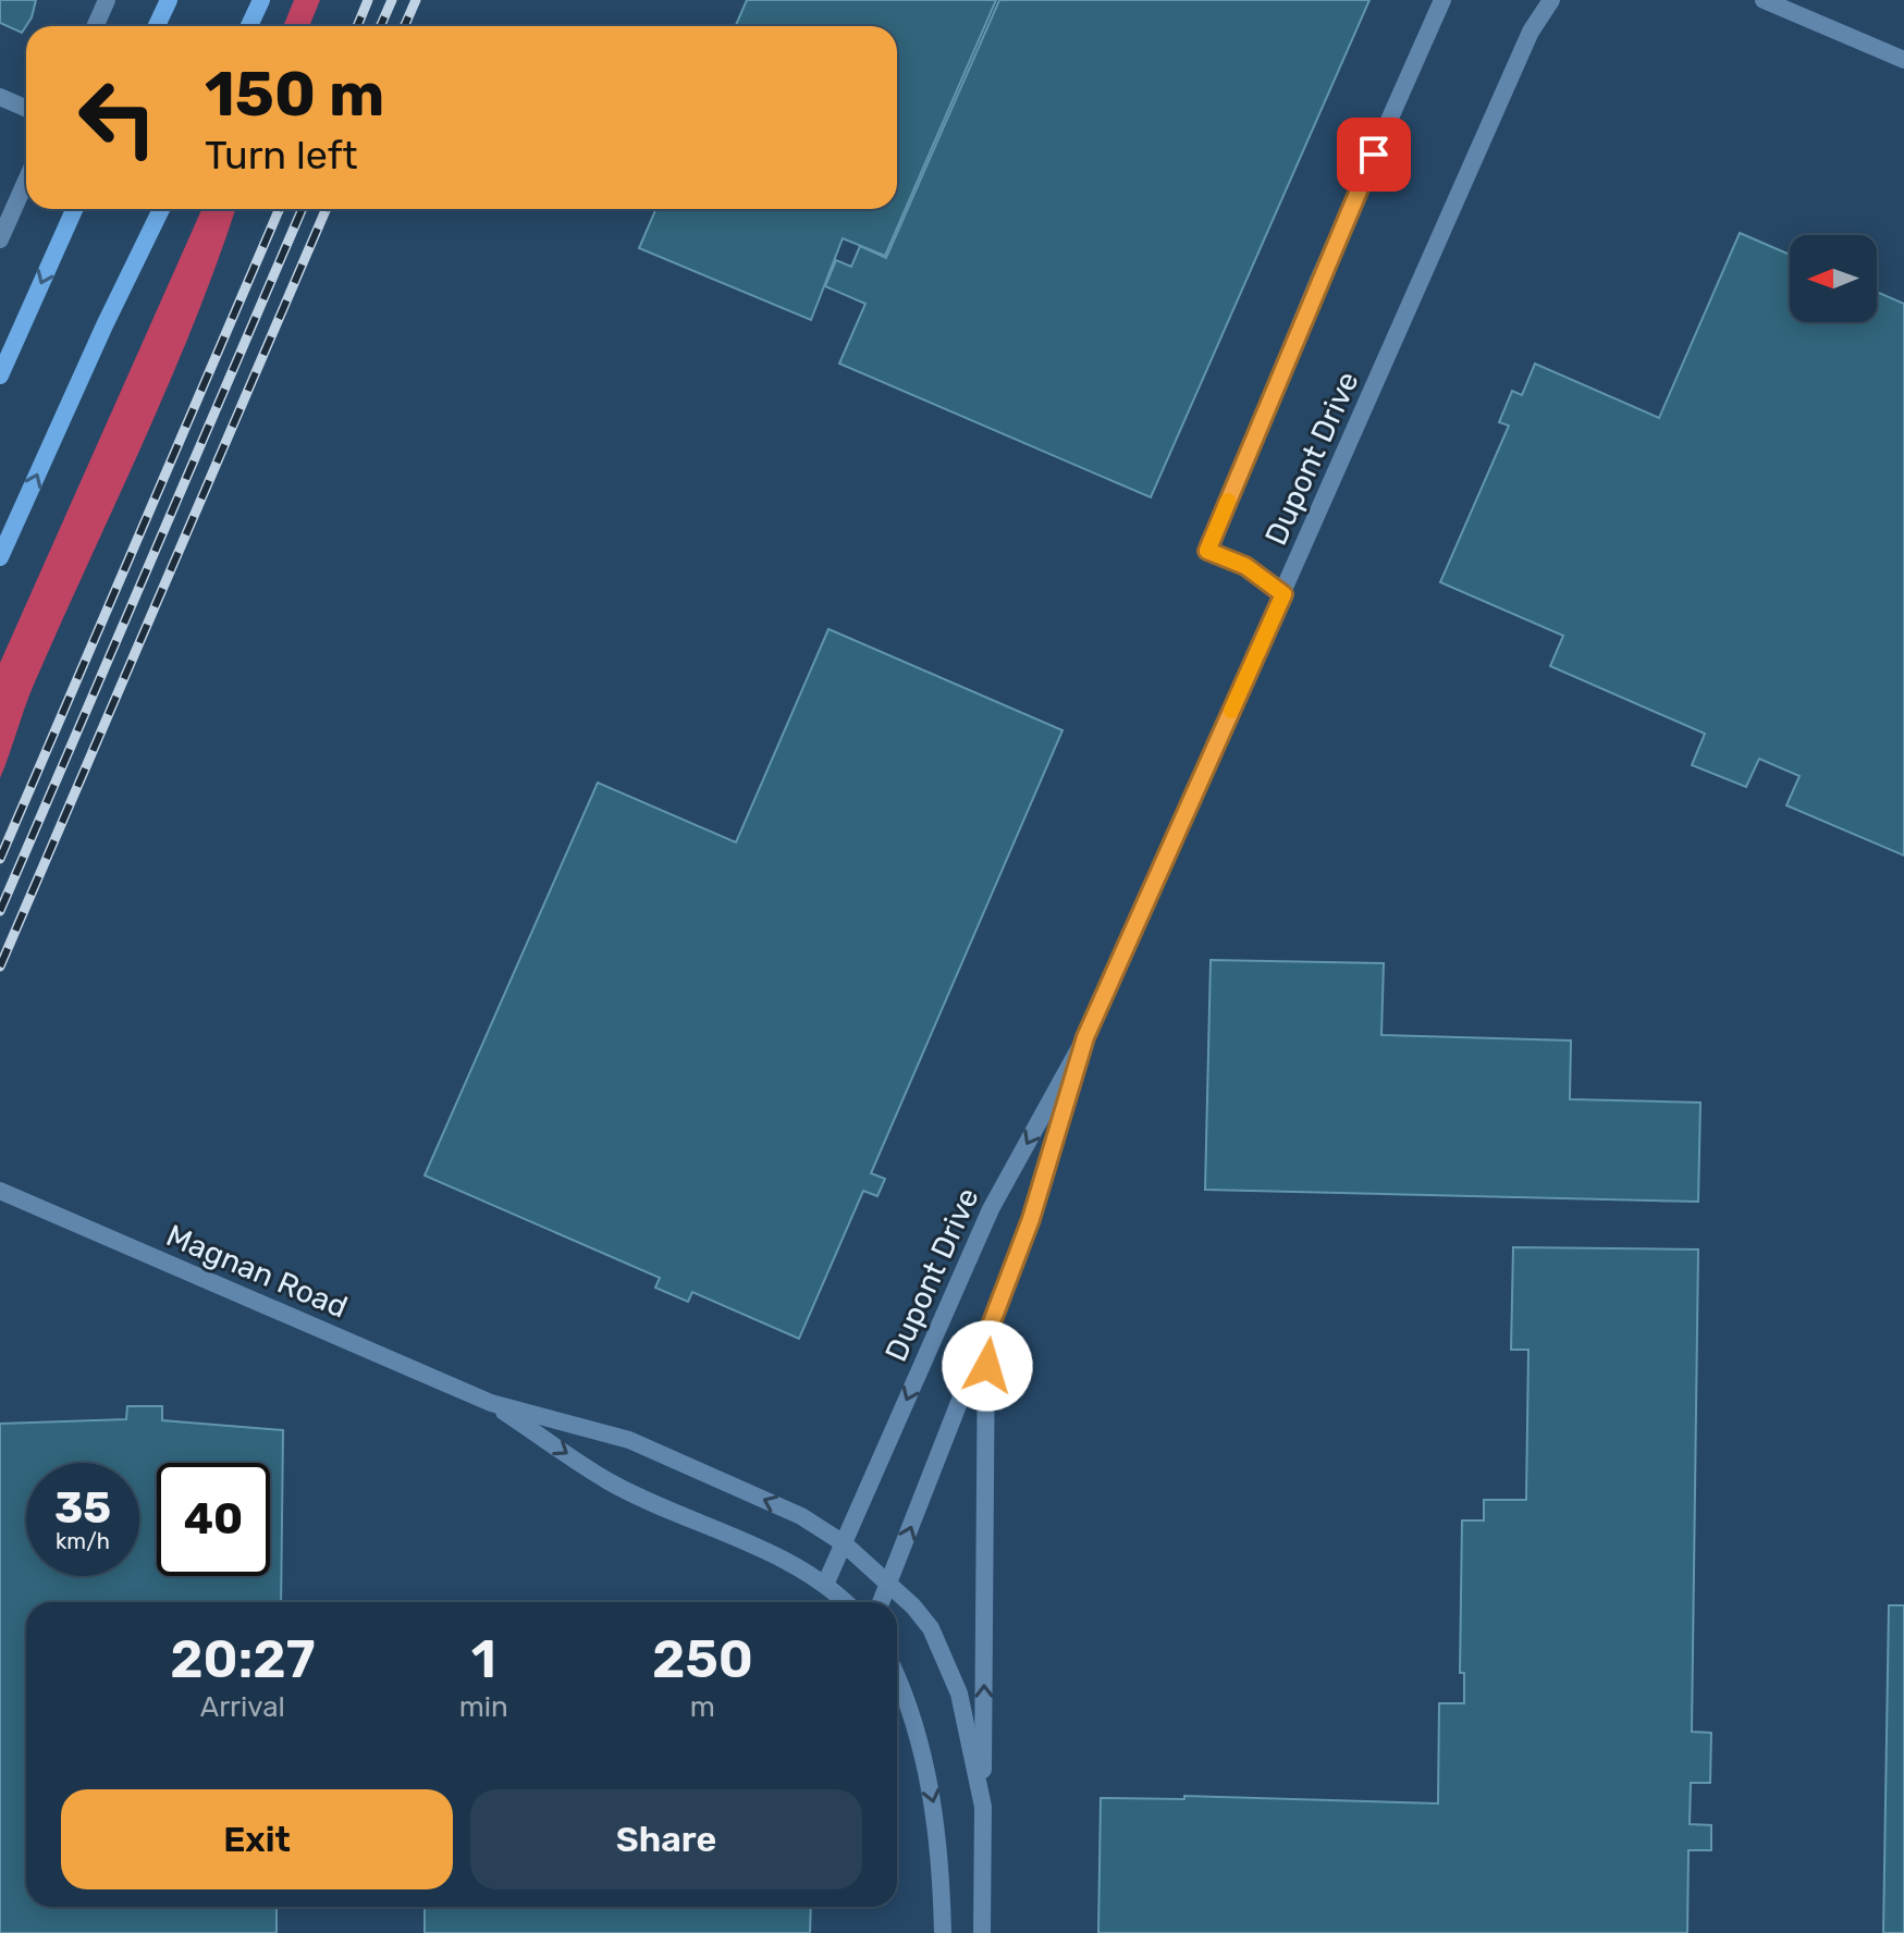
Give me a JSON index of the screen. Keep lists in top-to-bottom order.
{
  "streets": {
    "street": ["Dupont Drive", "Magnan Road"]
  },
  "crossings": [
    ["Dupont Drive", "Magnan Road"]
  ],
  "north": "left",
  "page": {
    "turn": ["150 m", "Turn left"],
    "speed": "35 km/h",
    "limit": "40",
    "eta": [
      "20:27",
      "Arrival",
      "1",
      "min",
      "250",
      "m"
    ],
    "buttons": ["Exit", "Share"]
  }
}
